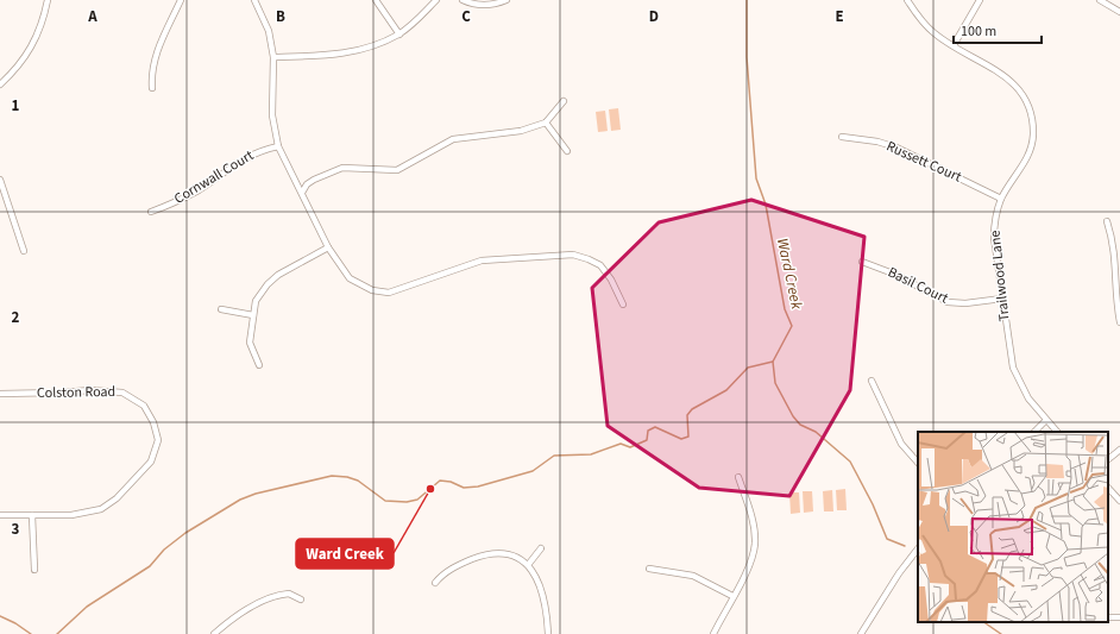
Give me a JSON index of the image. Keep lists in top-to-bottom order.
{
  "streets": {
    "street": [
      "Russett Court",
      "Cornwall Court",
      "Trailwood Lane",
      "Basil Court",
      "Colston Road"
    ]
  },
  "crossings": [
    ["Russett Court", "Trailwood Lane"],
    ["Trailwood Lane", "Basil Court"]
  ],
  "water": ["Ward Creek"],
  "places": ["Ward Creek"],
  "scale_bar": "100 m",
  "grid": {
    "columns": [
      "A",
      "B",
      "C",
      "D",
      "E"
    ],
    "rows": ["1", "2", "3"]
  }
}
